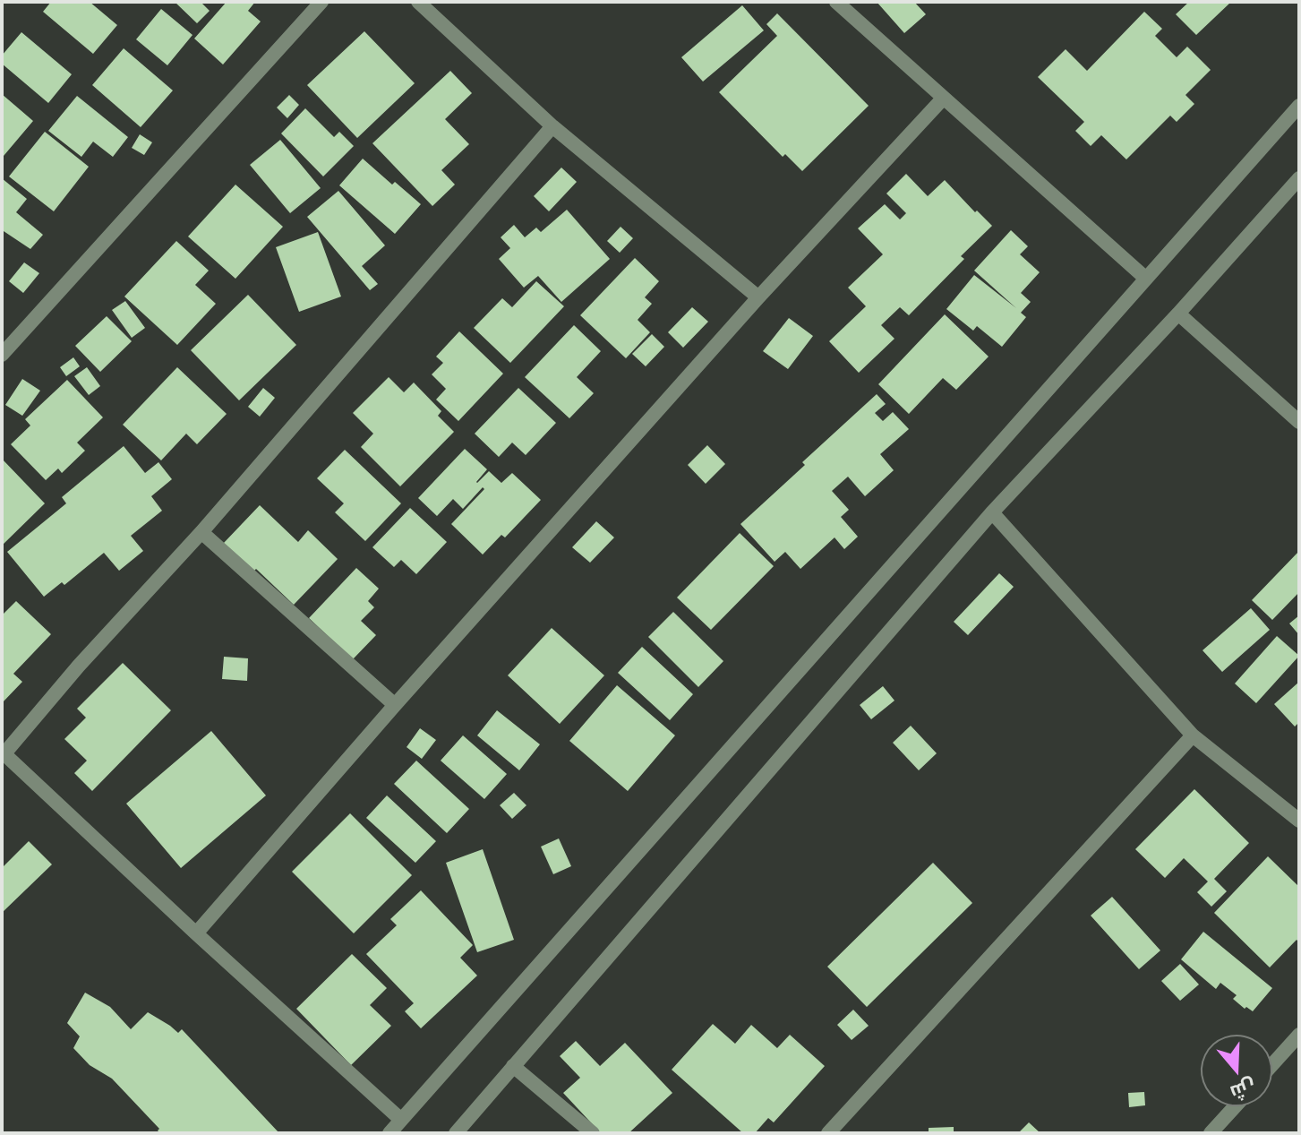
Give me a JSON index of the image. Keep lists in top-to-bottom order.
{
  "north": "bottom"
}
